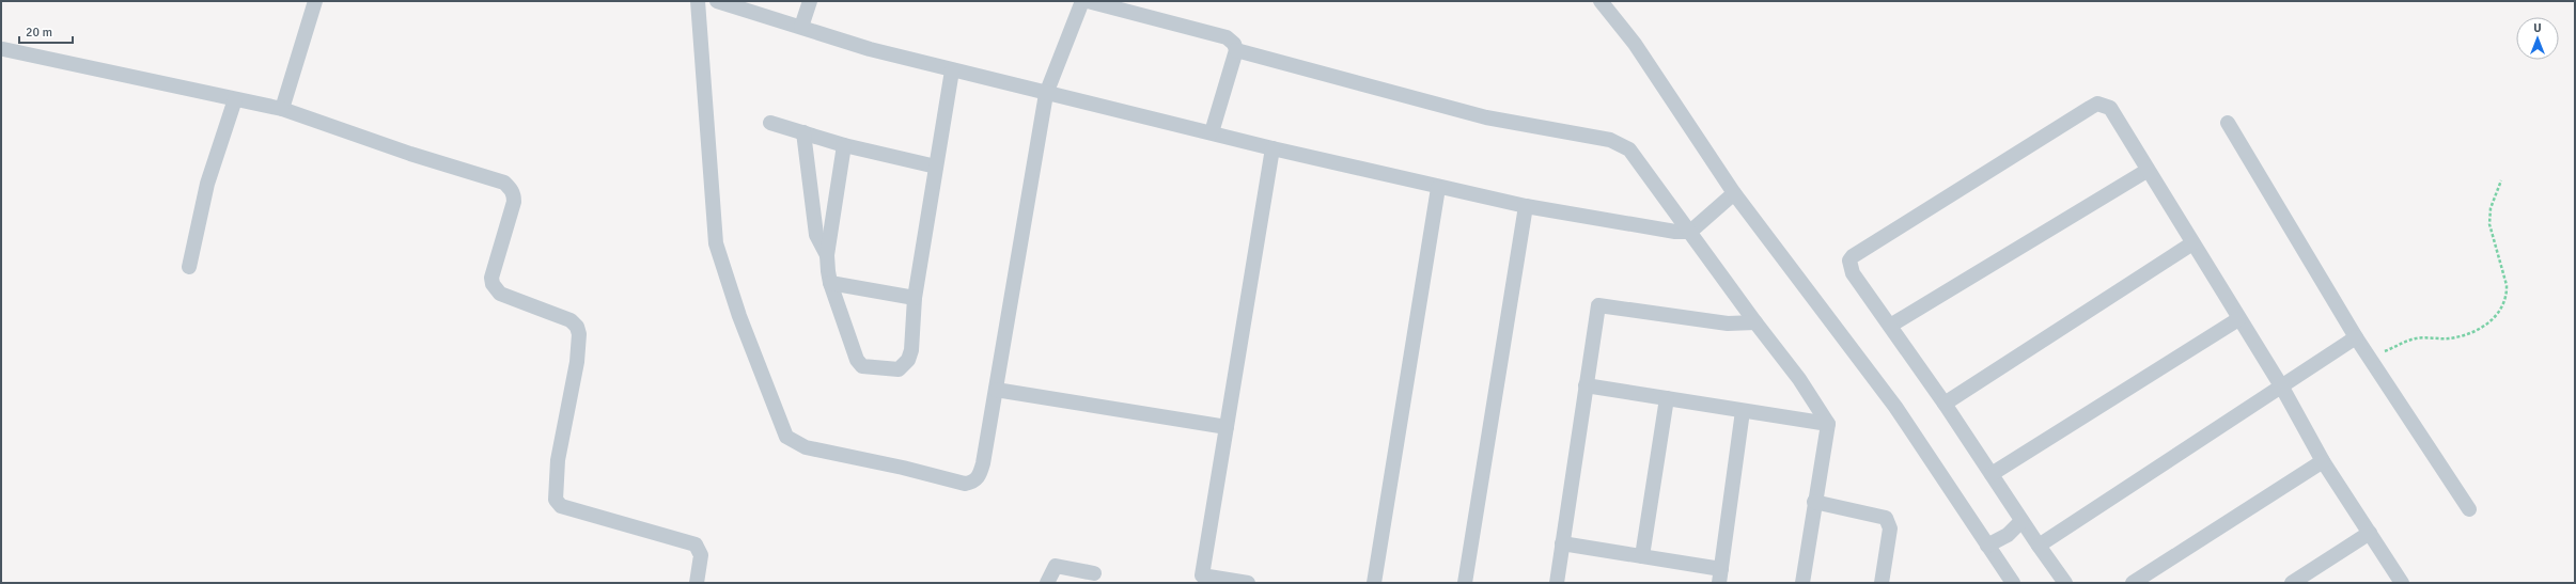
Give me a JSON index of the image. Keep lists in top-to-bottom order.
{
  "scale_bar": "20 m",
  "north": "top"
}
